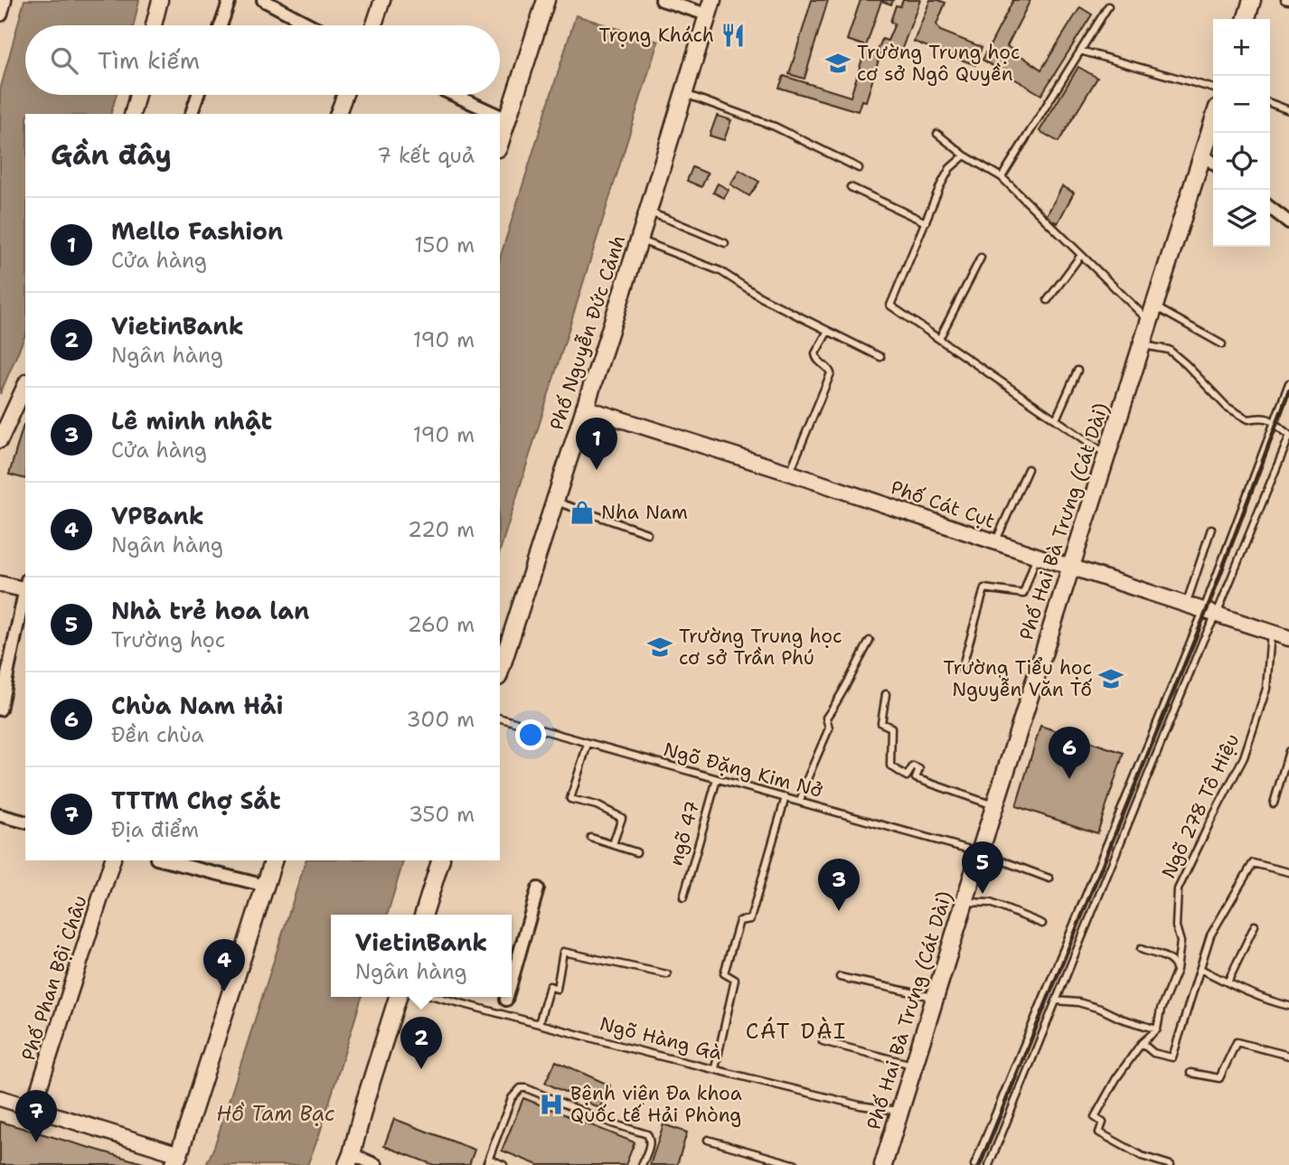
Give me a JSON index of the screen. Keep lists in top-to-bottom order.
{
  "streets": {
    "main road": ["Phố Nguyễn Đức Cảnh", "Phố Hai Bà Trưng (Cát Dài)"],
    "street": ["Phố Cát Cụt", "Phố Phan Bội Châu"],
    "lane": [
      "Ngõ Đặng Kim Nở",
      "Ngõ 278 Tô Hiệu",
      "ngõ 47",
      "Ngõ Hàng Gà"
    ]
  },
  "crossings": [
    ["Phố Nguyễn Đức Cảnh", "Phố Cát Cụt"],
    ["Phố Cát Cụt", "Phố Hai Bà Trưng (Cát Dài)"],
    ["Phố Cát Cụt", "Ngõ 278 Tô Hiệu"],
    ["Phố Hai Bà Trưng (Cát Dài)", "Ngõ Đặng Kim Nở"],
    ["Phố Hai Bà Trưng (Cát Dài)", "Ngõ Hàng Gà"],
    ["Ngõ Đặng Kim Nở", "ngõ 47"]
  ],
  "districts": ["CÁT DÀI"],
  "water": ["Hồ Tam Bạc"],
  "places": {
    "restaurant": ["Trọng Khách"],
    "school or university": ["Trường Trung học cơ sở Ngô Quyền", "Trường Trung học cơ sở Trần Phú", "Trường Tiểu học Nguyễn Văn Tố"],
    "shop": ["Nha Nam"],
    "hospital": ["Bệnh viện Đa khoa Quốc tế Hải Phòng"]
  },
  "page": {
    "map_buttons": ["+", "−"],
    "search": "Tìm kiếm",
    "heading": ["Gần đây", "7 kết quả"],
    "list": [
      {
        "mark": "1",
        "name": "Mello Fashion",
        "note": "Cửa hàng",
        "value": "150 m"
      },
      {
        "mark": "2",
        "name": "VietinBank",
        "note": "Ngân hàng",
        "value": "190 m"
      },
      {
        "mark": "3",
        "name": "Lê minh nhật",
        "note": "Cửa hàng",
        "value": "190 m"
      },
      {
        "mark": "4",
        "name": "VPBank",
        "note": "Ngân hàng",
        "value": "220 m"
      },
      {
        "mark": "5",
        "name": "Nhà trẻ hoa lan",
        "note": "Trường học",
        "value": "260 m"
      },
      {
        "mark": "6",
        "name": "Chùa Nam Hải",
        "note": "Đền chùa",
        "value": "300 m"
      },
      {
        "mark": "7",
        "name": "TTTM Chợ Sắt",
        "note": "Địa điểm",
        "value": "350 m"
      }
    ],
    "pins": [
      "1",
      "6",
      "5",
      "3",
      "4",
      "2",
      "7"
    ],
    "popup": ["VietinBank", "Ngân hàng"]
  }
}
